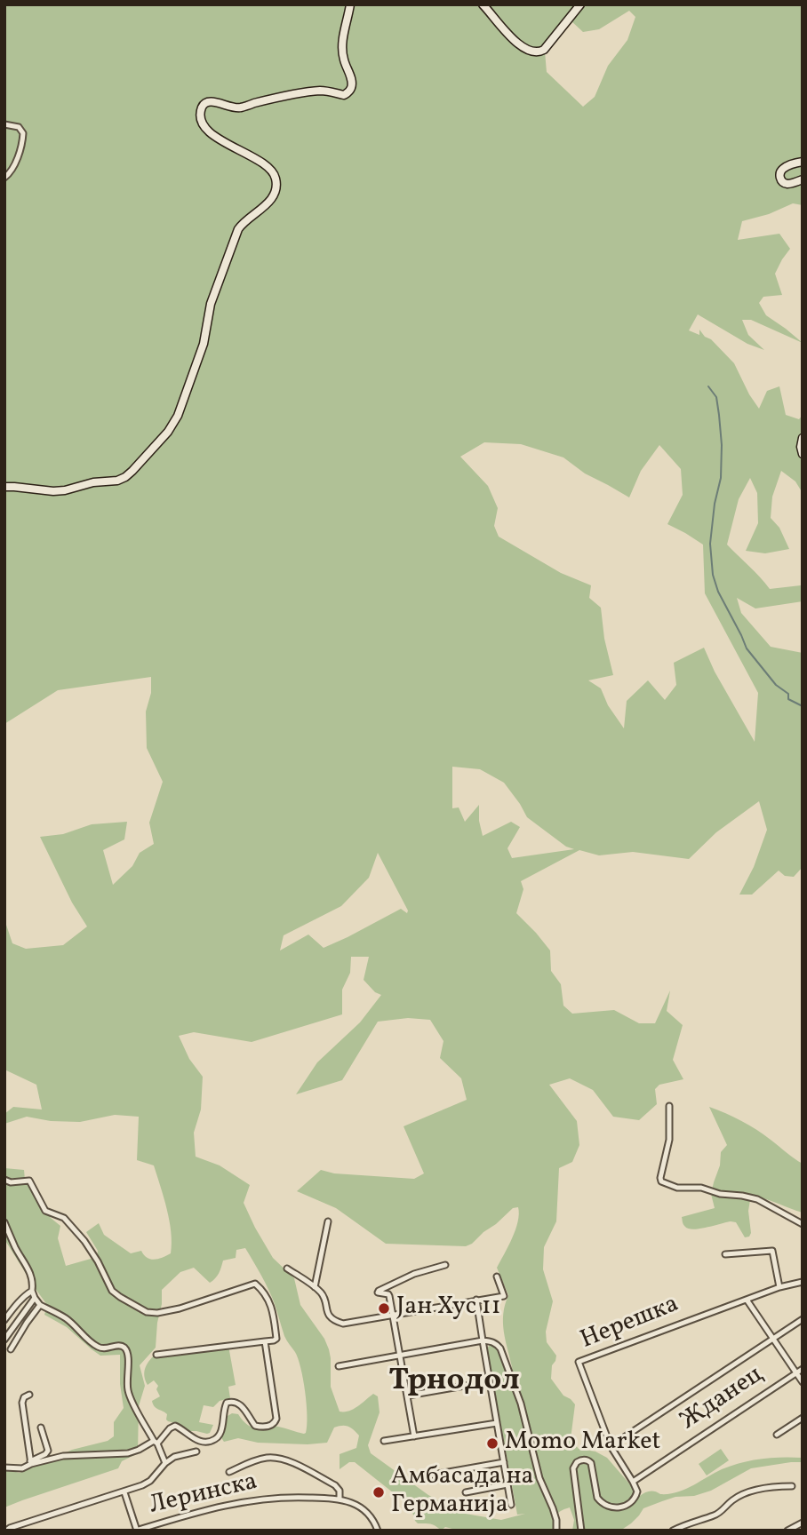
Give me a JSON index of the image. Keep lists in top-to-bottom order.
{
  "streets": {
    "street": ["Нерешка", "Жданец", "Леринска"]
  },
  "crossings": [
    ["Нерешка", "Жданец"]
  ],
  "districts": ["Трнодол"],
  "places": ["Јан Хус 11", "Momo Market", "Амбасада на Германија"]
}
